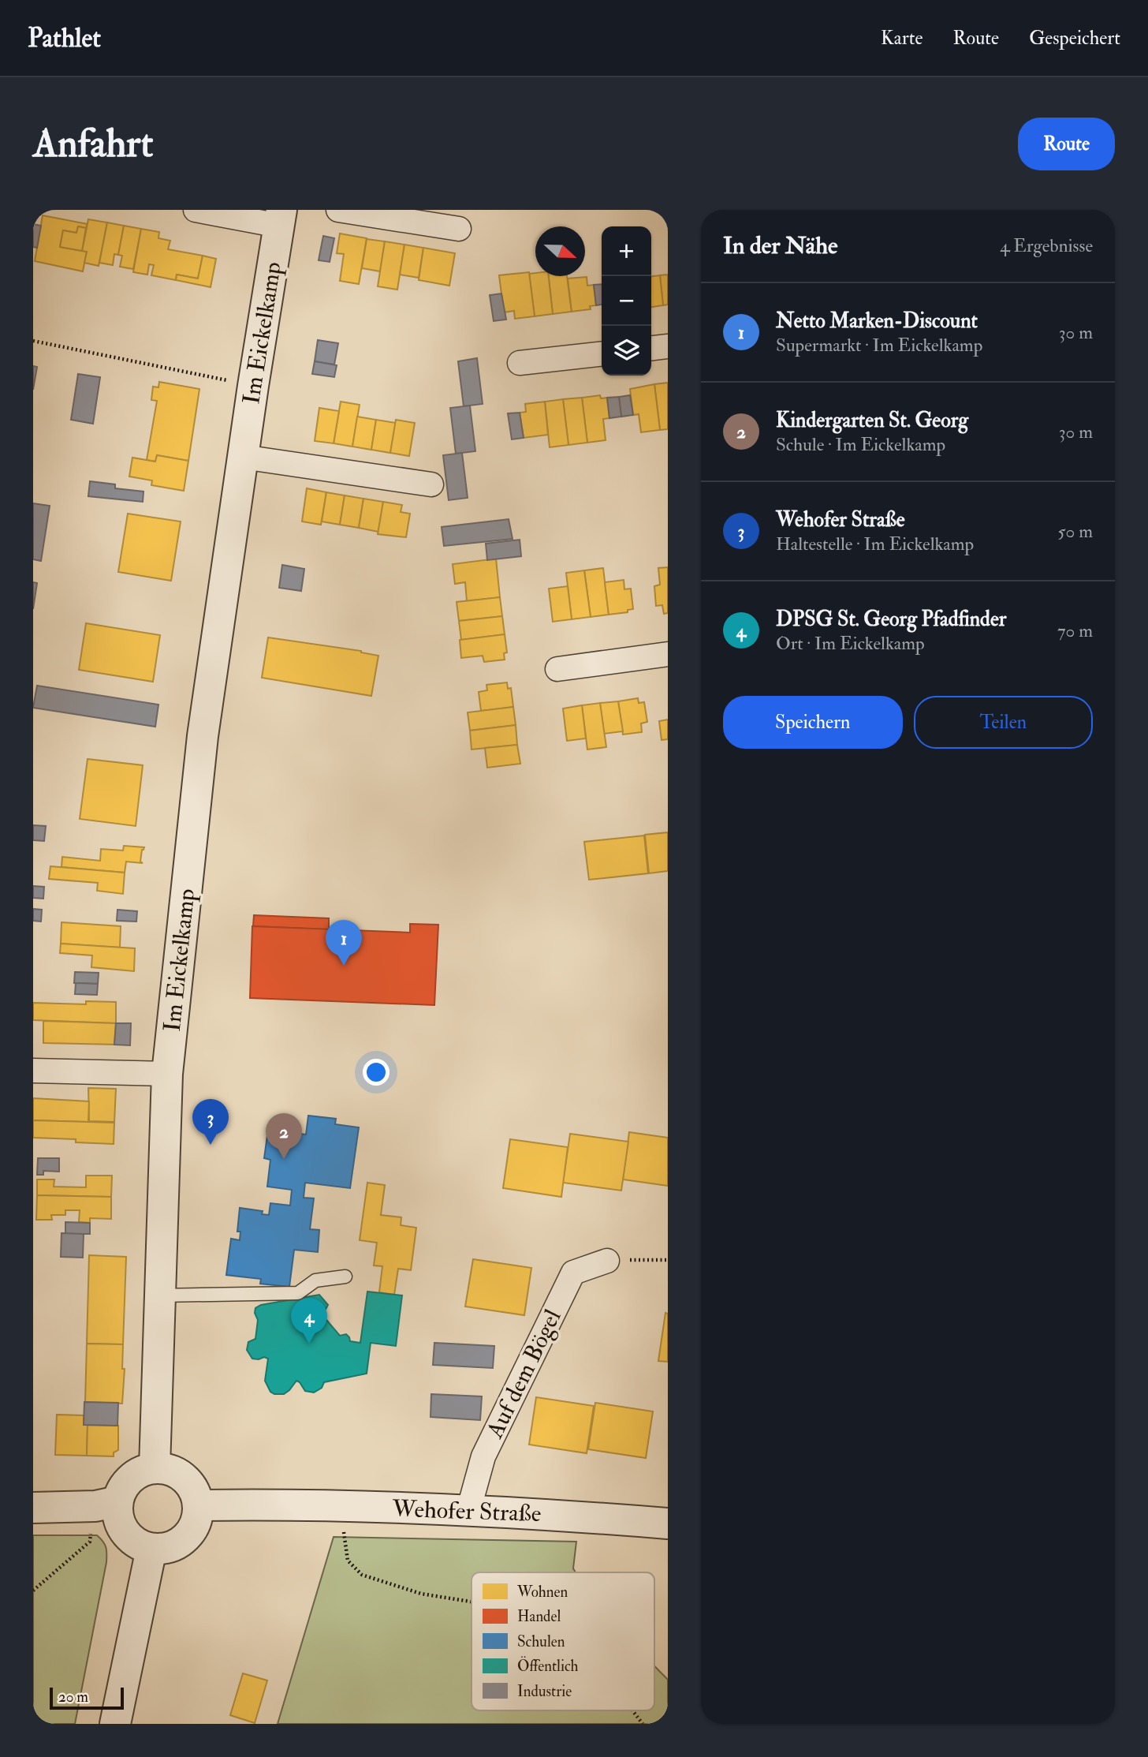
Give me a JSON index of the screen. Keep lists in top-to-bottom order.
{
  "streets": {
    "street": ["Im Eickelkamp", "Auf dem Bögel", "Wehofer Straße"]
  },
  "crossings": [
    ["Im Eickelkamp", "Wehofer Straße"],
    ["Auf dem Bögel", "Wehofer Straße"]
  ],
  "legend": [
    "Wohnen",
    "Handel",
    "Schulen",
    "Öffentlich",
    "Industrie"
  ],
  "scale_bar": "20 m",
  "north": "right",
  "page": {
    "header": "Pathlet",
    "nav": ["Karte", "Route", "Gespeichert"],
    "buttons": [
      "Route",
      ["Speichern", "Teilen"]
    ],
    "title": "Anfahrt",
    "heading": ["In der Nähe", "4 Ergebnisse"],
    "map_buttons": ["+", "−"],
    "list": [
      {
        "mark": "1",
        "name": "Netto Marken-Discount",
        "note": "Supermarkt · Im Eickelkamp",
        "value": "30 m"
      },
      {
        "mark": "2",
        "name": "Kindergarten St. Georg",
        "note": "Schule · Im Eickelkamp",
        "value": "30 m"
      },
      {
        "mark": "3",
        "name": "Wehofer Straße",
        "note": "Haltestelle · Im Eickelkamp",
        "value": "50 m"
      },
      {
        "mark": "4",
        "name": "DPSG St. Georg Pfadfinder",
        "note": "Ort · Im Eickelkamp",
        "value": "70 m"
      }
    ],
    "pins": [
      "1",
      "3",
      "2",
      "4"
    ],
    "scale": "20 m"
  }
}
